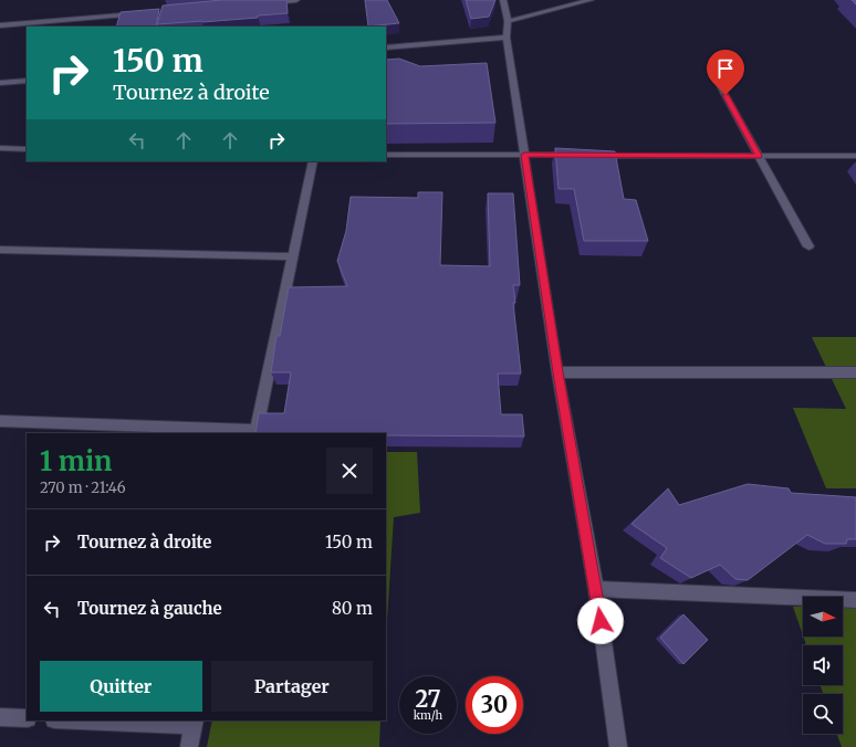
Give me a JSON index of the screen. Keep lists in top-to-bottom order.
{
  "north": "right",
  "page": {
    "turn": ["150 m", "Tournez à droite"],
    "heading": ["1 min", "270 m · 21:46"],
    "list": [
      {
        "name": "Tournez à droite",
        "value": "150 m"
      },
      {
        "name": "Tournez à gauche",
        "value": "80 m"
      }
    ],
    "buttons": ["Quitter", "Partager"],
    "speed": "27 km/h",
    "limit": "30"
  }
}
